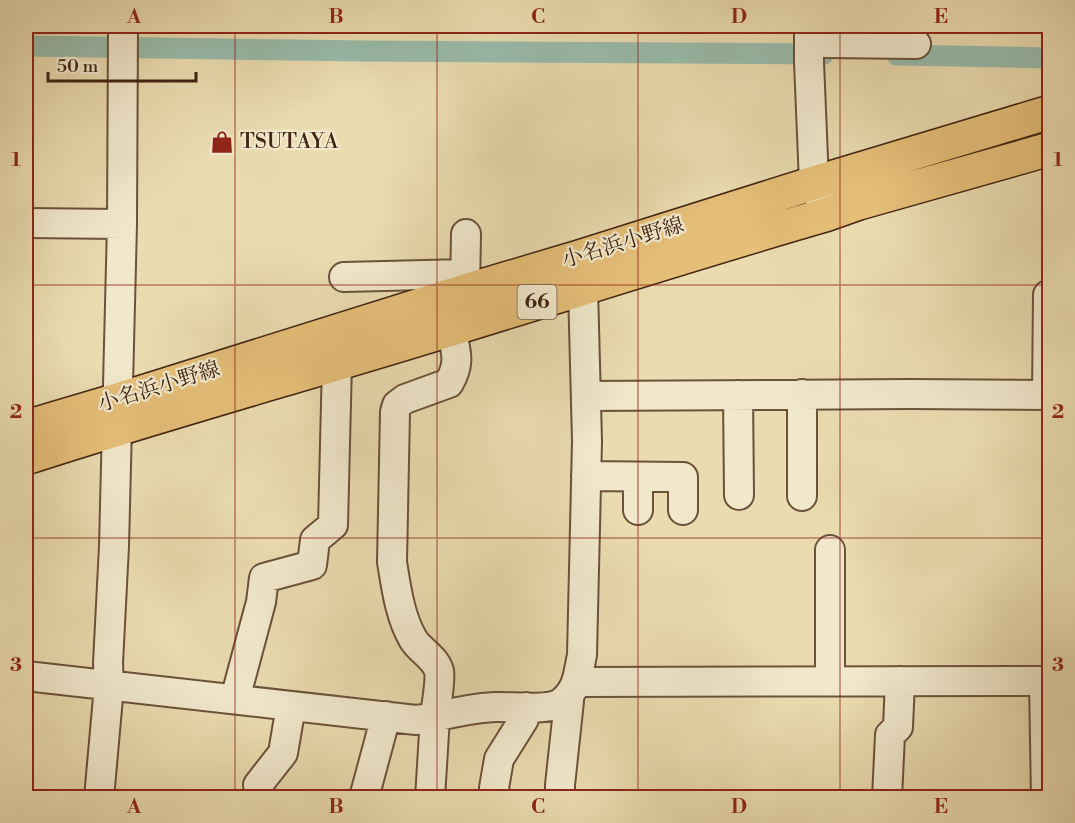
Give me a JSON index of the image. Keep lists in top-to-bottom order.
{
  "streets": {
    "main road": ["小名浜小野線", "66"]
  },
  "places": {
    "shop": ["TSUTAYA"]
  },
  "scale_bar": "50 m",
  "grid": {
    "columns": [
      "A",
      "B",
      "C",
      "D",
      "E"
    ],
    "rows": ["1", "2", "3"]
  }
}
